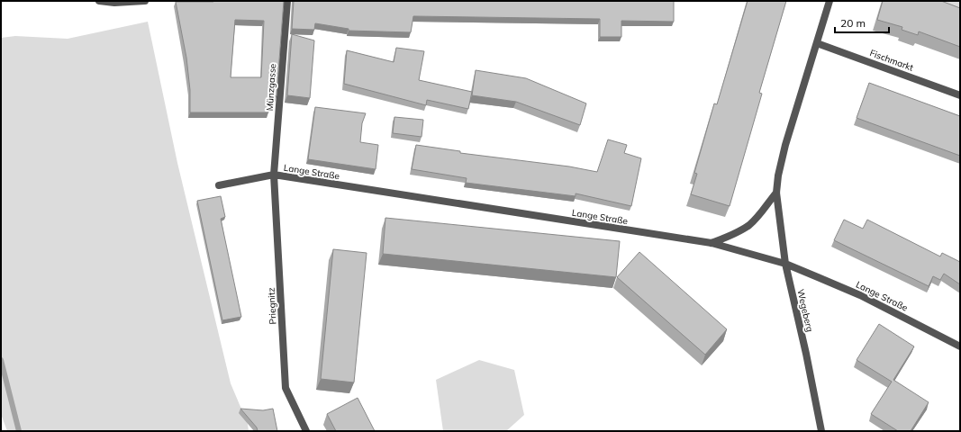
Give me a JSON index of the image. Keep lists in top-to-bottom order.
{
  "streets": {
    "street": [
      "Fischmarkt",
      "Münzgasse",
      "Lange Straße",
      "Priegnitz",
      "Wegeberg"
    ]
  },
  "crossings": [
    ["Fischmarkt", "Wegeberg"],
    ["Münzgasse", "Lange Straße"],
    ["Münzgasse", "Priegnitz"],
    ["Lange Straße", "Priegnitz"],
    ["Lange Straße", "Wegeberg"]
  ],
  "scale_bar": "20 m"
}
